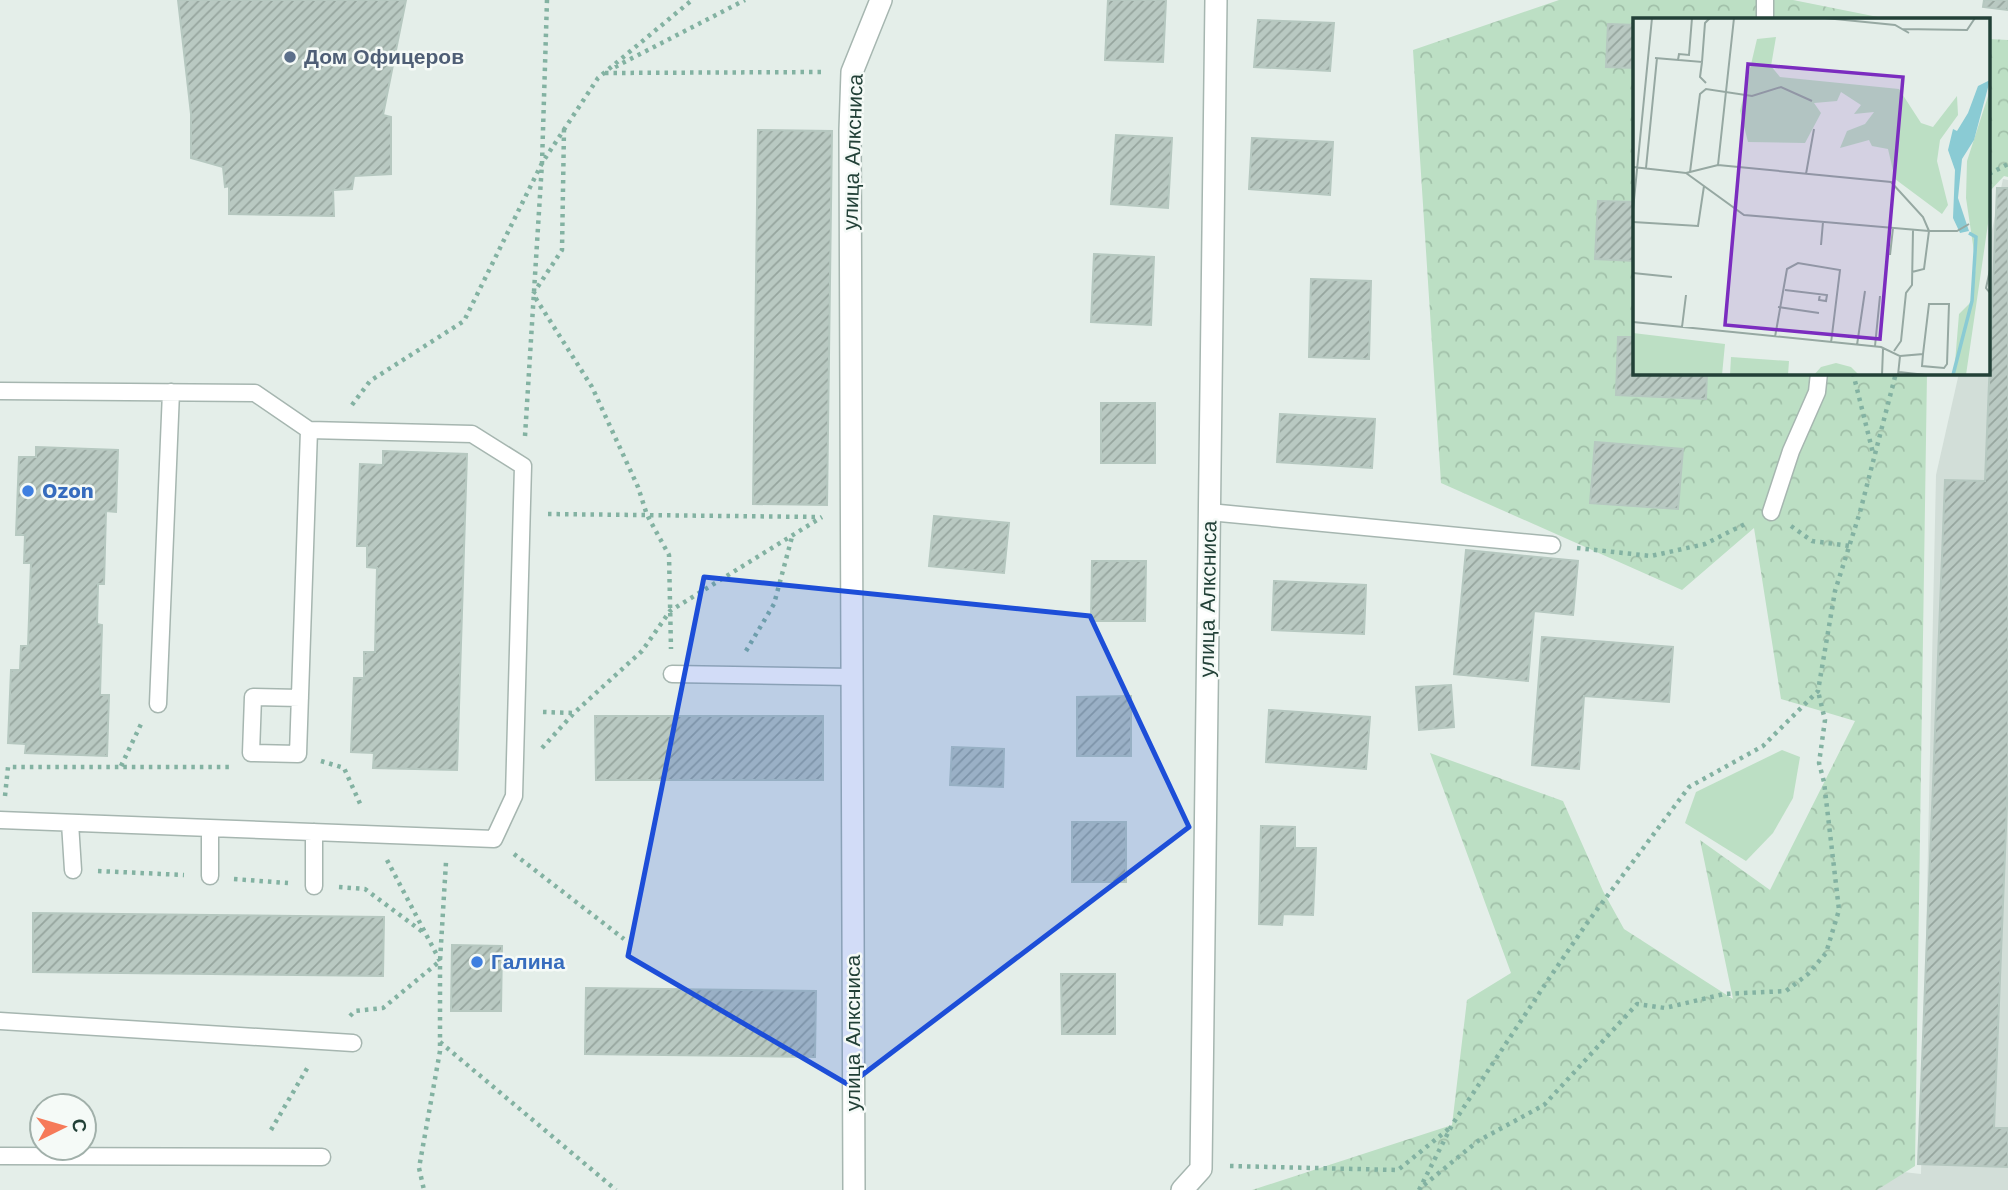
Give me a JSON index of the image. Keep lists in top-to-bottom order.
{
  "streets": {
    "street": ["улица Алксниса"]
  },
  "places": ["Дом Офицеров", "Ozon", "Галина"],
  "north": "right"
}
